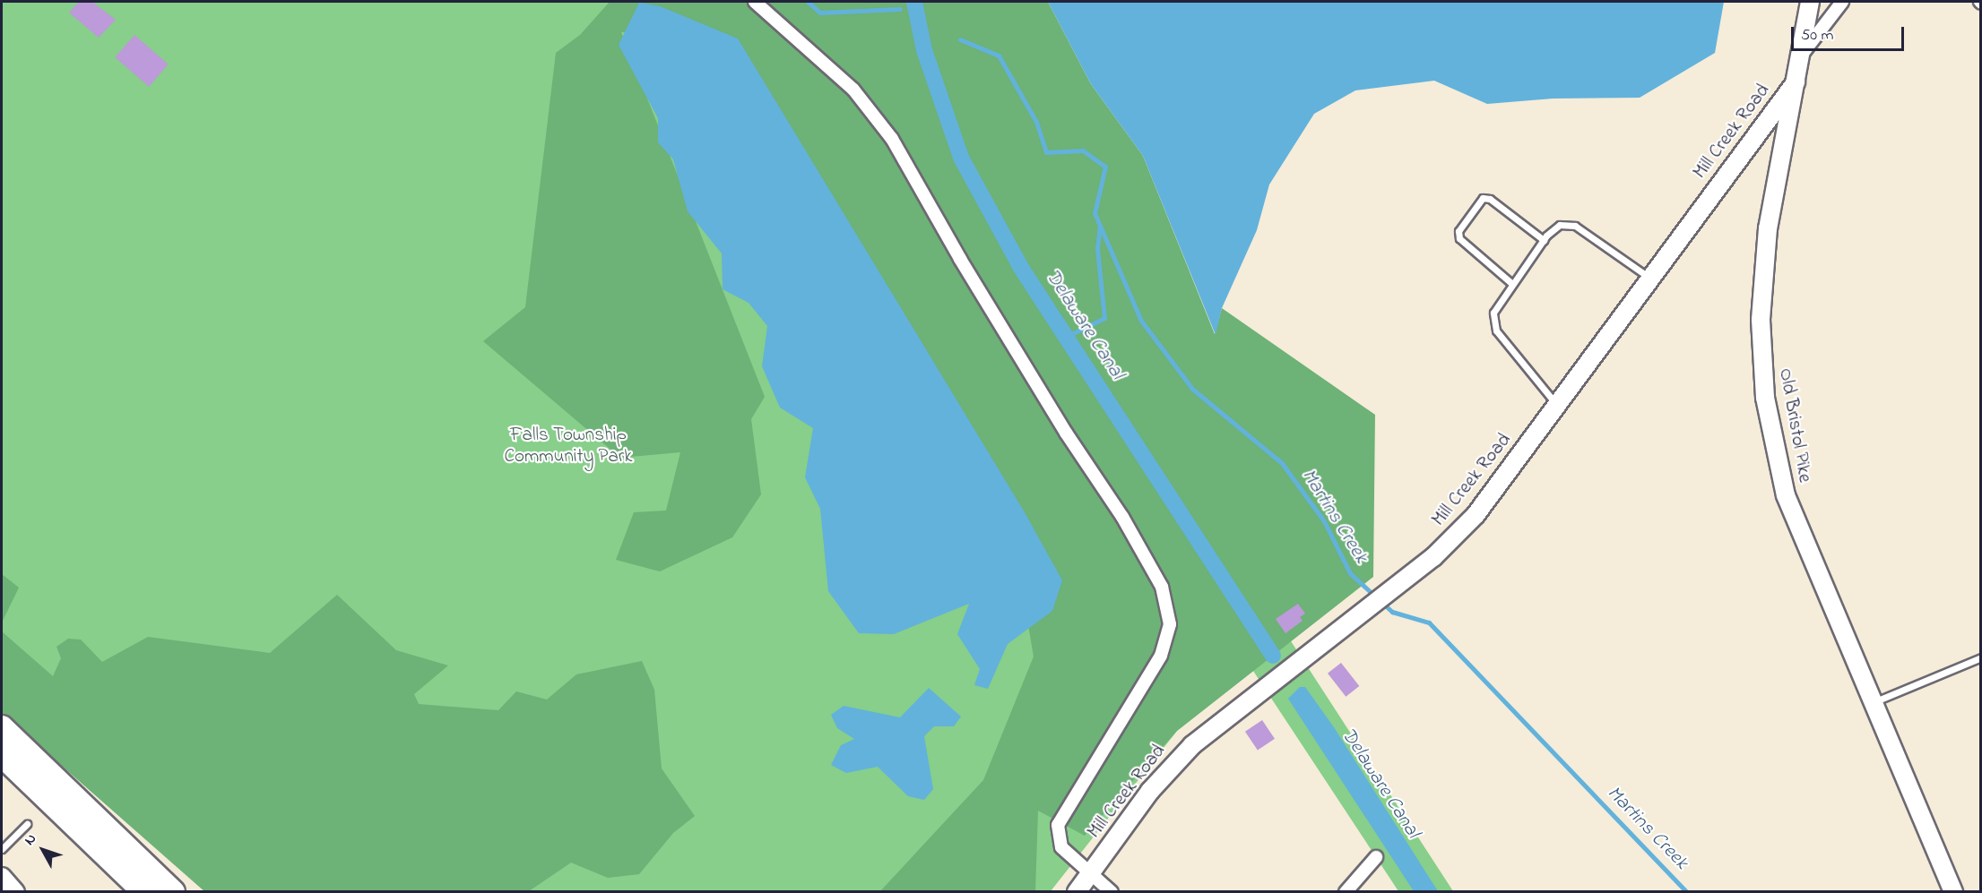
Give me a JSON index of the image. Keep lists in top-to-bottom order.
{
  "streets": {
    "main road": ["Mill Creek Road", "Old Bristol Pike"]
  },
  "crossings": [
    ["Mill Creek Road", "Old Bristol Pike"]
  ],
  "water": ["Delaware Canal", "Martins Creek"],
  "parks": ["Falls Township Community Park"],
  "scale_bar": "50 m",
  "north": "top left"
}
